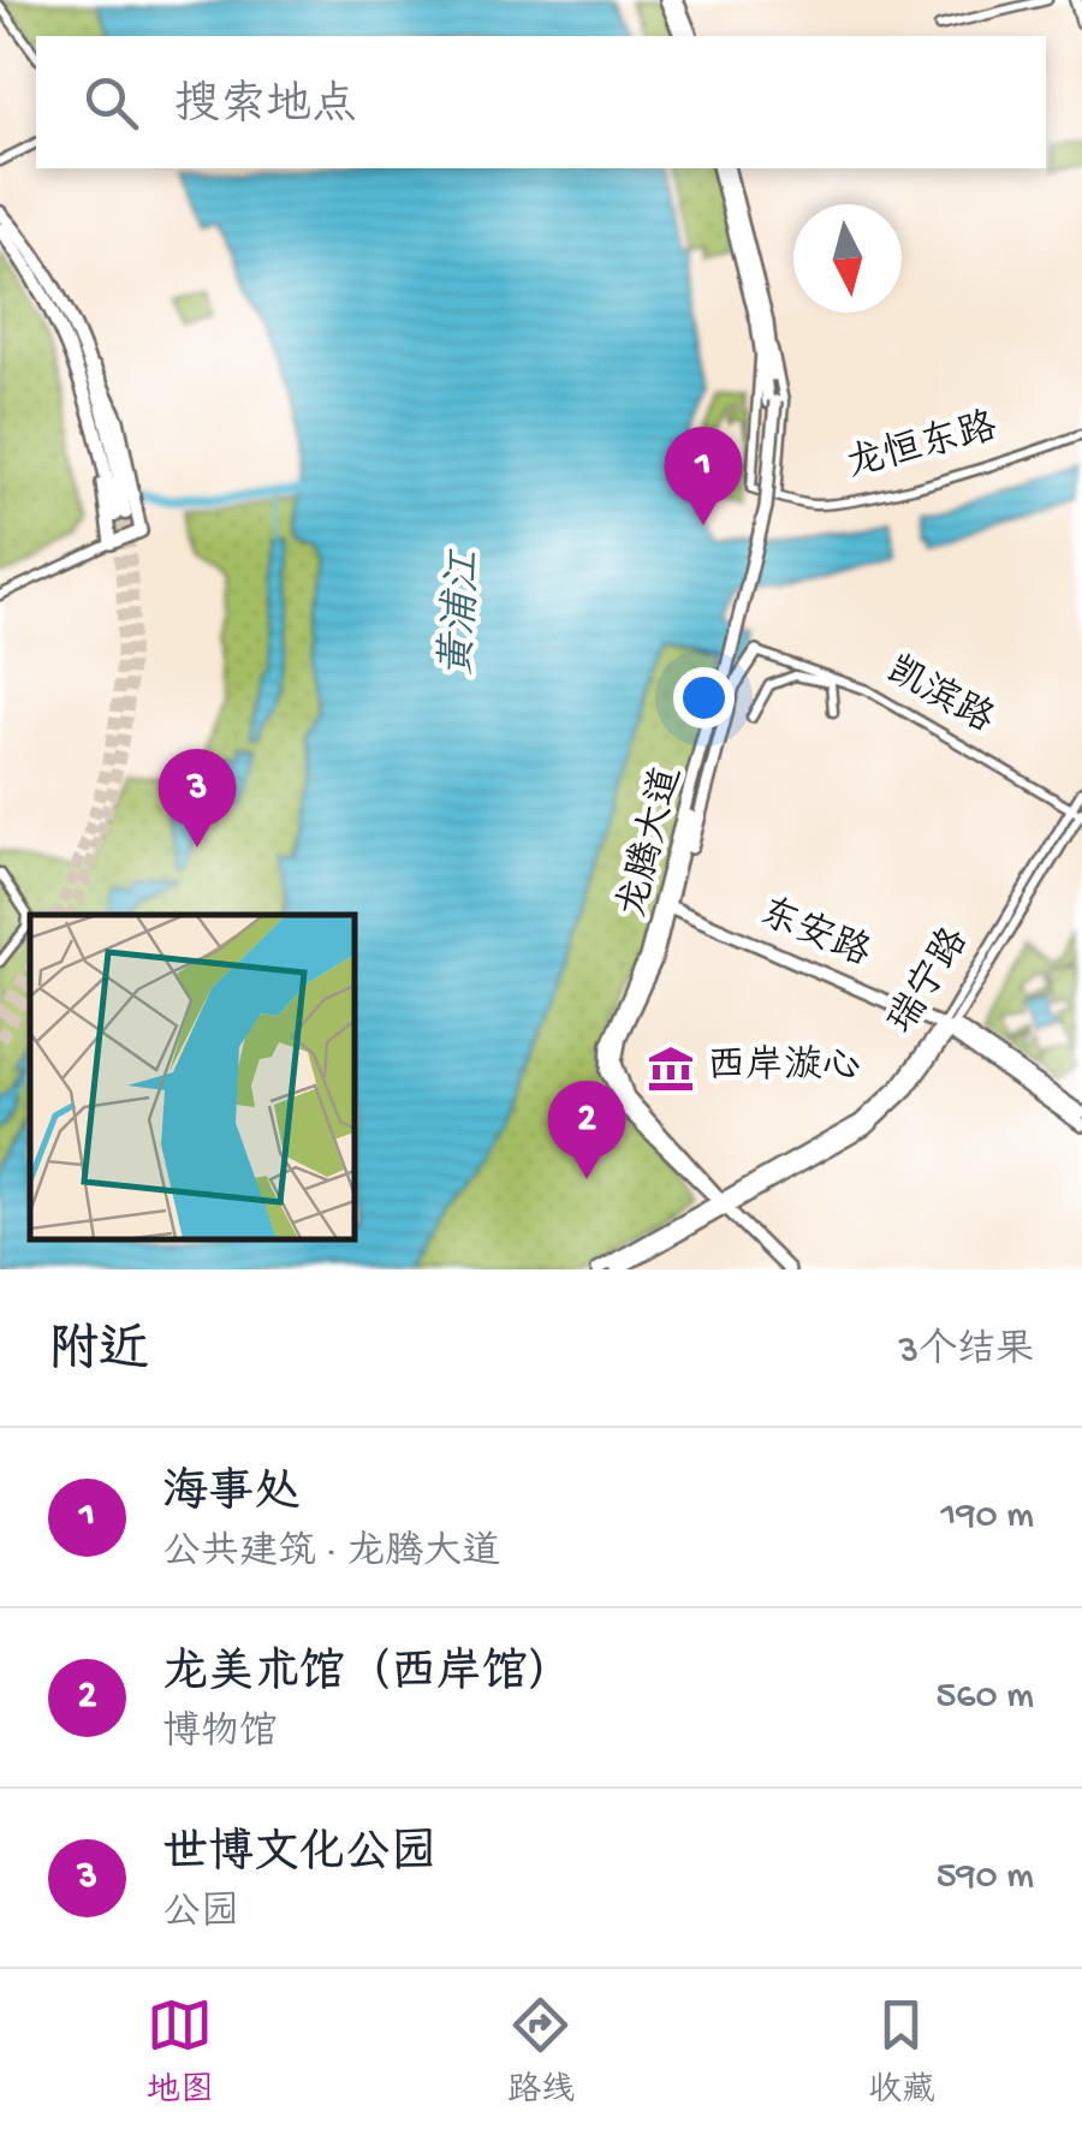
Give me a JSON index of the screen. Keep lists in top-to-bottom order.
{
  "streets": {
    "main road": ["龙腾大道", "东安路", "瑞宁路"],
    "street": ["龙恒东路", "凯滨路"]
  },
  "crossings": [
    ["凯滨路", "瑞宁路"],
    ["龙腾大道", "东安路"],
    ["龙腾大道", "瑞宁路"],
    ["东安路", "瑞宁路"]
  ],
  "water": ["黄浦江"],
  "places": {
    "museum": ["西岸漩心"]
  },
  "north": "bottom",
  "page": {
    "search": "搜索地点",
    "pins": ["1", "3", "2"],
    "heading": ["附近", "3个结果"],
    "list": [
      {
        "mark": "1",
        "name": "海事处",
        "note": "公共建筑 · 龙腾大道",
        "value": "190 m"
      },
      {
        "mark": "2",
        "name": "龙美术馆（西岸馆）",
        "note": "博物馆",
        "value": "560 m"
      },
      {
        "mark": "3",
        "name": "世博文化公园",
        "note": "公园",
        "value": "590 m"
      }
    ],
    "nav": ["地图", "路线", "收藏"]
  }
}
